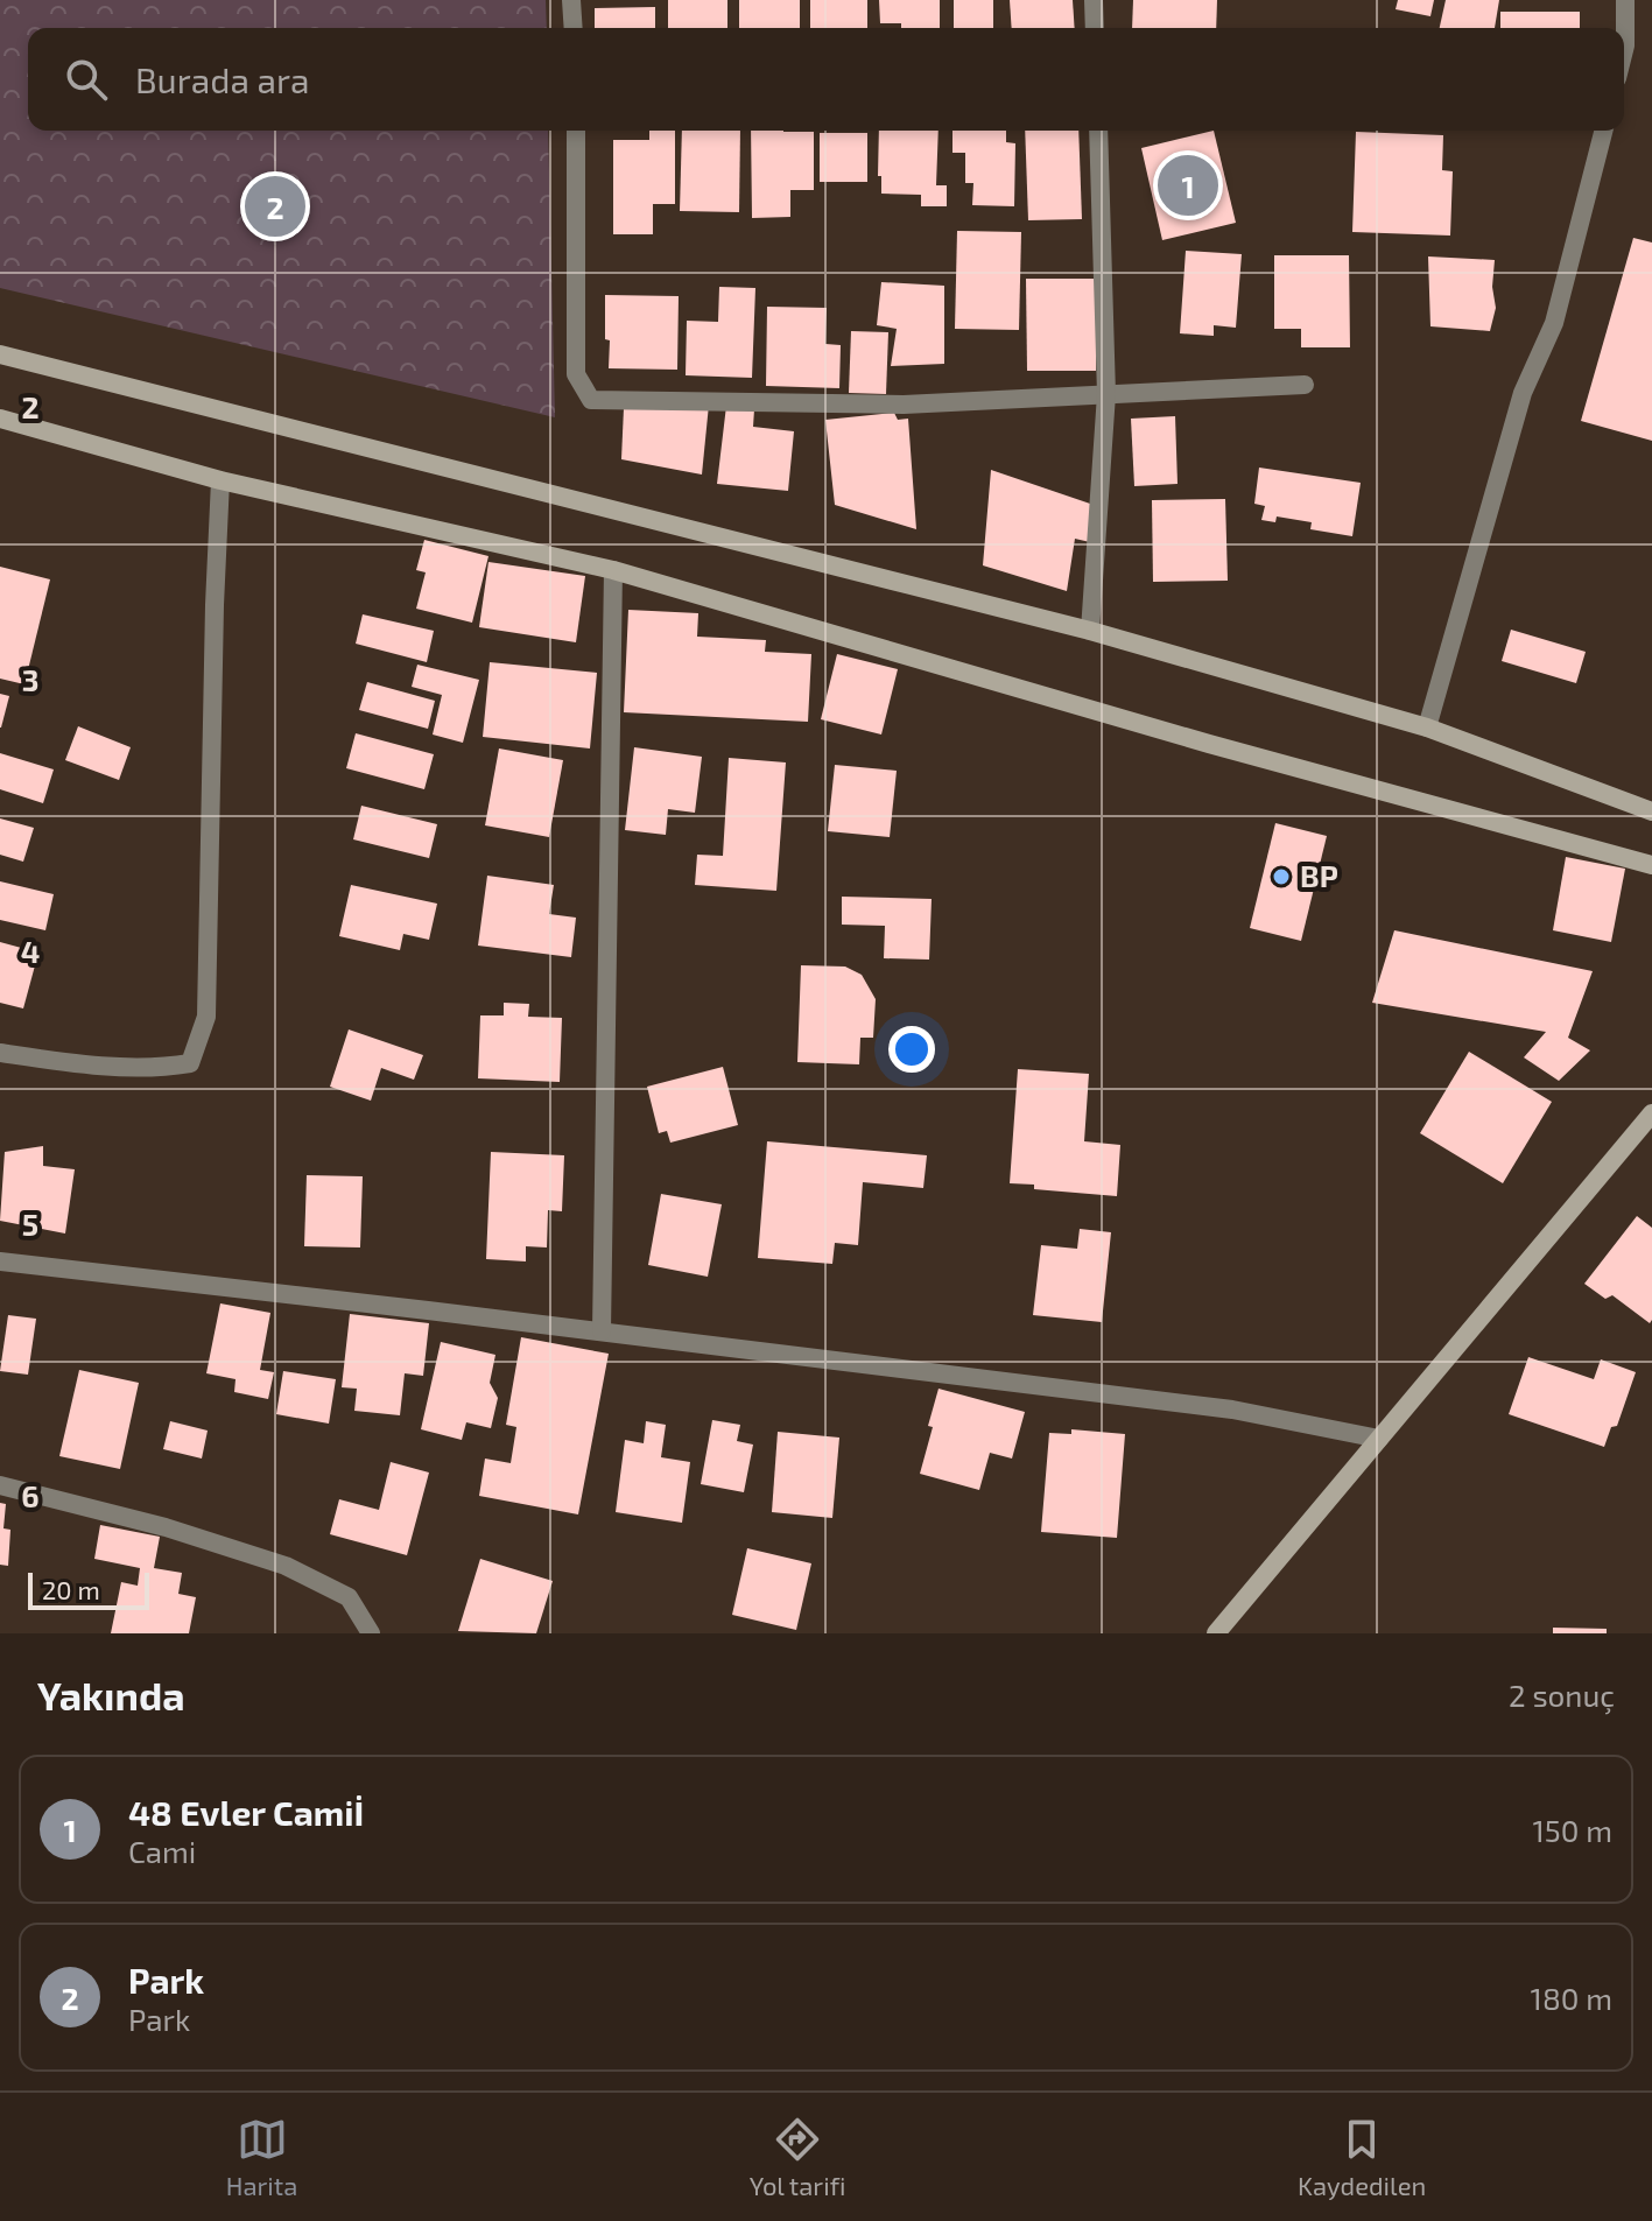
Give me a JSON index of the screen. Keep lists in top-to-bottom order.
{
  "places": ["BP"],
  "scale_bar": "20 m",
  "page": {
    "search": "Burada ara",
    "pins": ["1", "2"],
    "scale": "20 m",
    "heading": ["Yakında", "2 sonuç"],
    "list": [
      {
        "mark": "1",
        "name": "48 Evler Camiİ",
        "note": "Cami",
        "value": "150 m"
      },
      {
        "mark": "2",
        "name": "Park",
        "note": "Park",
        "value": "180 m"
      }
    ],
    "nav": ["Harita", "Yol tarifi", "Kaydedilen"]
  },
  "grid": {
    "rows": [
      "2",
      "3",
      "4",
      "5",
      "6"
    ]
  }
}
